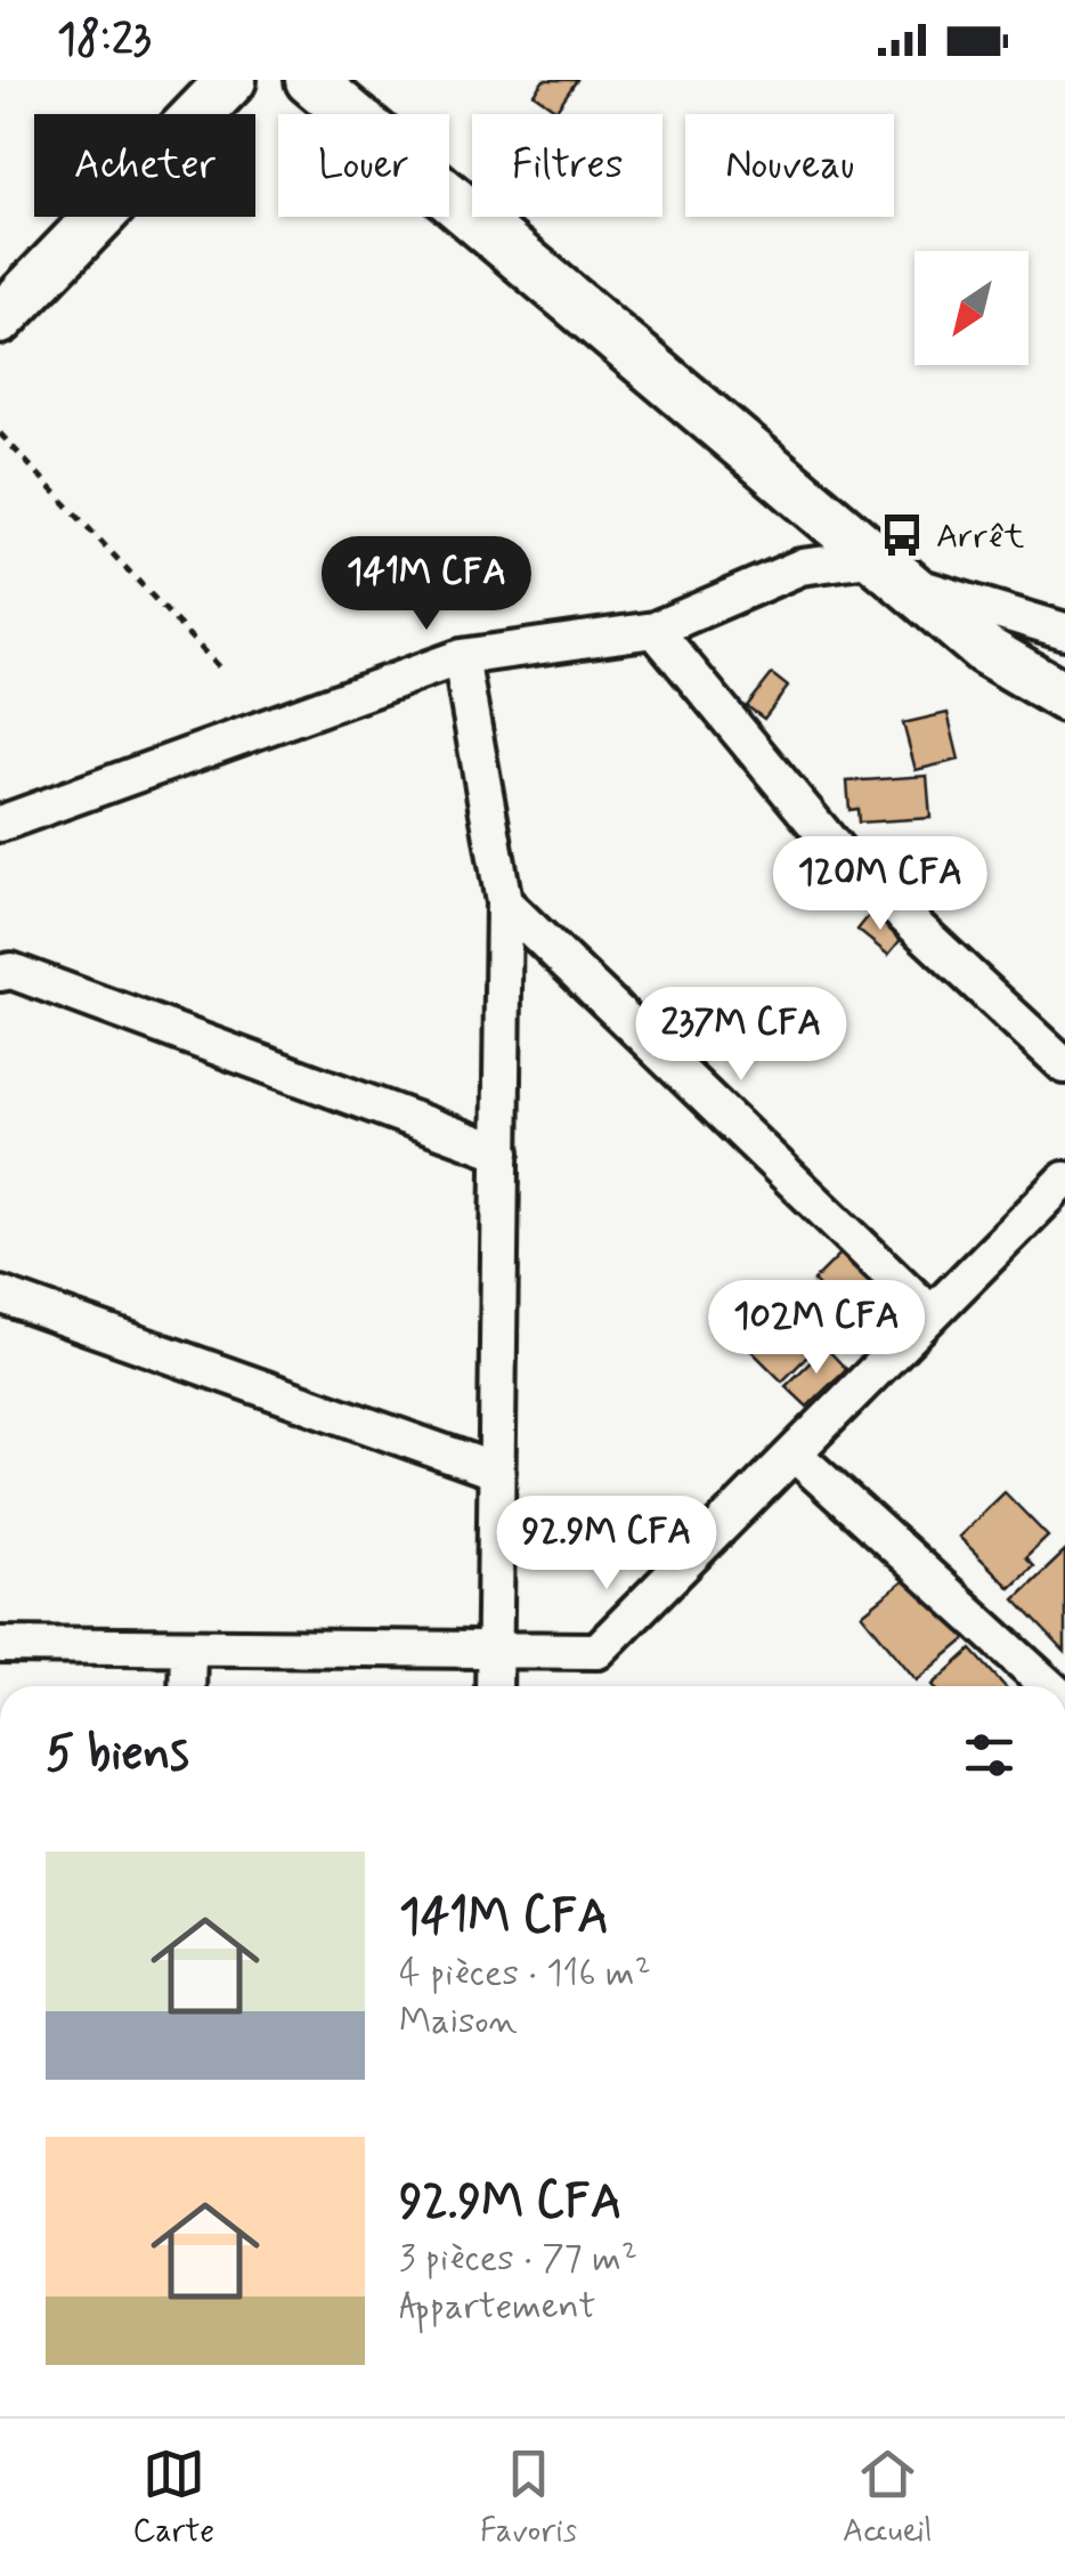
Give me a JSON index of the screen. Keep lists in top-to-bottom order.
{
  "places": {
    "bus stop": ["Arrêt"]
  },
  "north": "bottom left",
  "page": {
    "status": "18:23",
    "chip": [
      "Acheter",
      "Louer",
      "Filtres",
      "Nouveau"
    ],
    "price": [
      "141M CFA",
      "120M CFA",
      "237M CFA",
      "102M CFA",
      "92.9M CFA"
    ],
    "heading": "5 biens",
    "list": [
      {
        "name": "141M CFA",
        "note": "4 pièces · 116 m² · Maison"
      },
      {
        "name": "92.9M CFA",
        "note": "3 pièces · 77 m² · Appartement"
      }
    ],
    "tabs": ["Carte", "Favoris", "Accueil"]
  }
}
